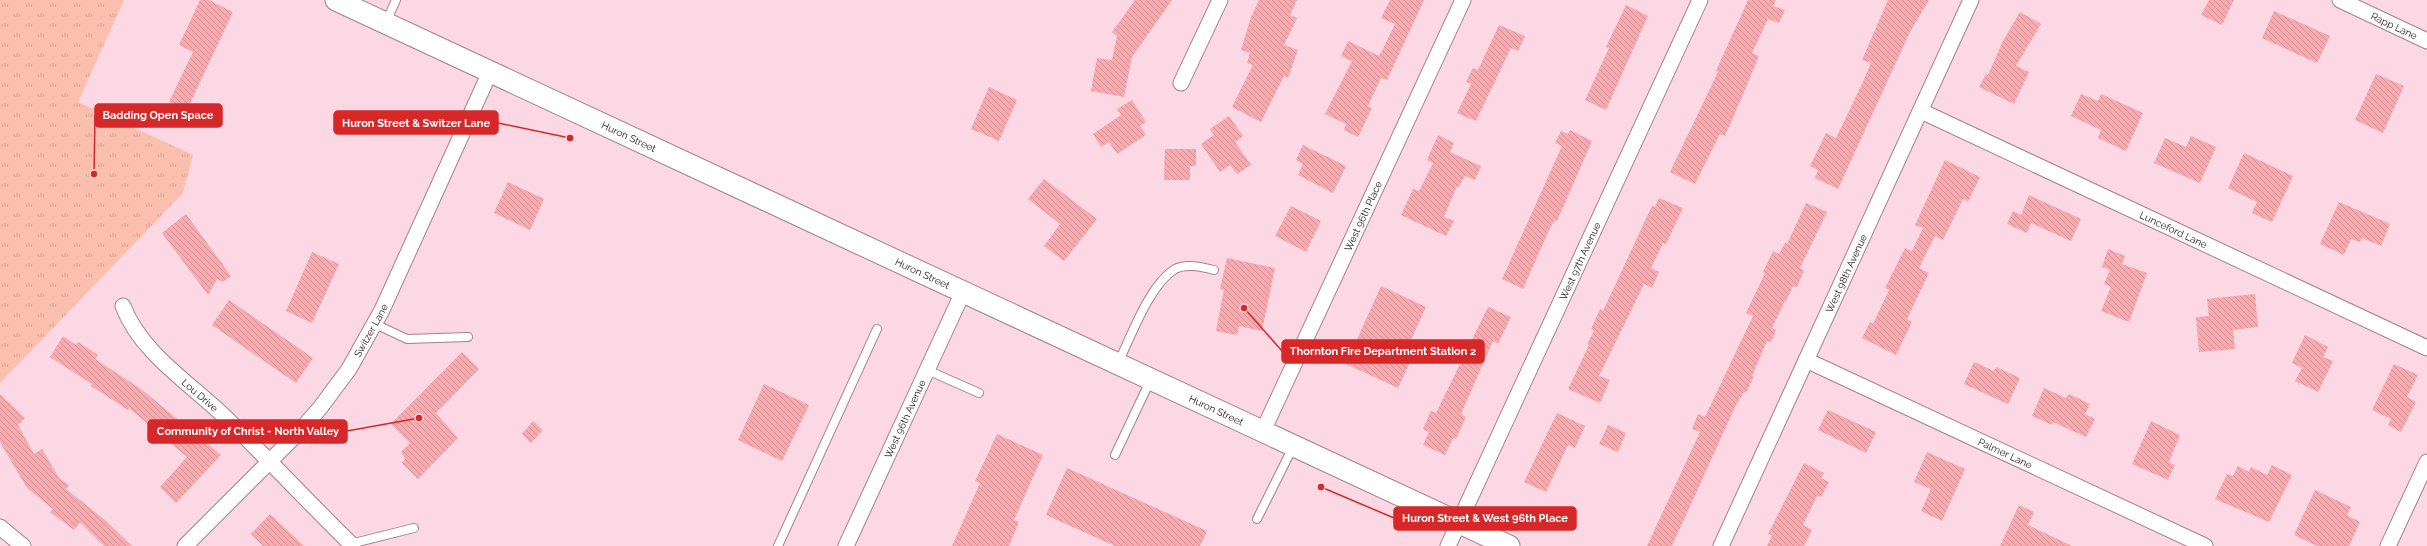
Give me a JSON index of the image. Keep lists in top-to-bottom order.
{
  "streets": {
    "main road": ["Huron Street"],
    "street": [
      "Rapp Lane",
      "West 96th Place",
      "Lunceford Lane",
      "West 97th Avenue",
      "West 98th Avenue",
      "Switzer Lane",
      "Lou Drive",
      "West 96th Avenue",
      "Palmer Lane"
    ]
  },
  "crossings": [
    ["Huron Street", "West 96th Place"],
    ["Huron Street", "West 97th Avenue"],
    ["Huron Street", "Switzer Lane"],
    ["Huron Street", "West 96th Avenue"],
    ["Lunceford Lane", "West 98th Avenue"],
    ["West 98th Avenue", "Palmer Lane"],
    ["Switzer Lane", "Lou Drive"]
  ],
  "places": [
    "Huron Street & Switzer Lane",
    "Badding Open Space",
    "Thornton Fire Department Station 2",
    "Community of Christ - North Valley",
    "Huron Street & West 96th Place"
  ]
}
